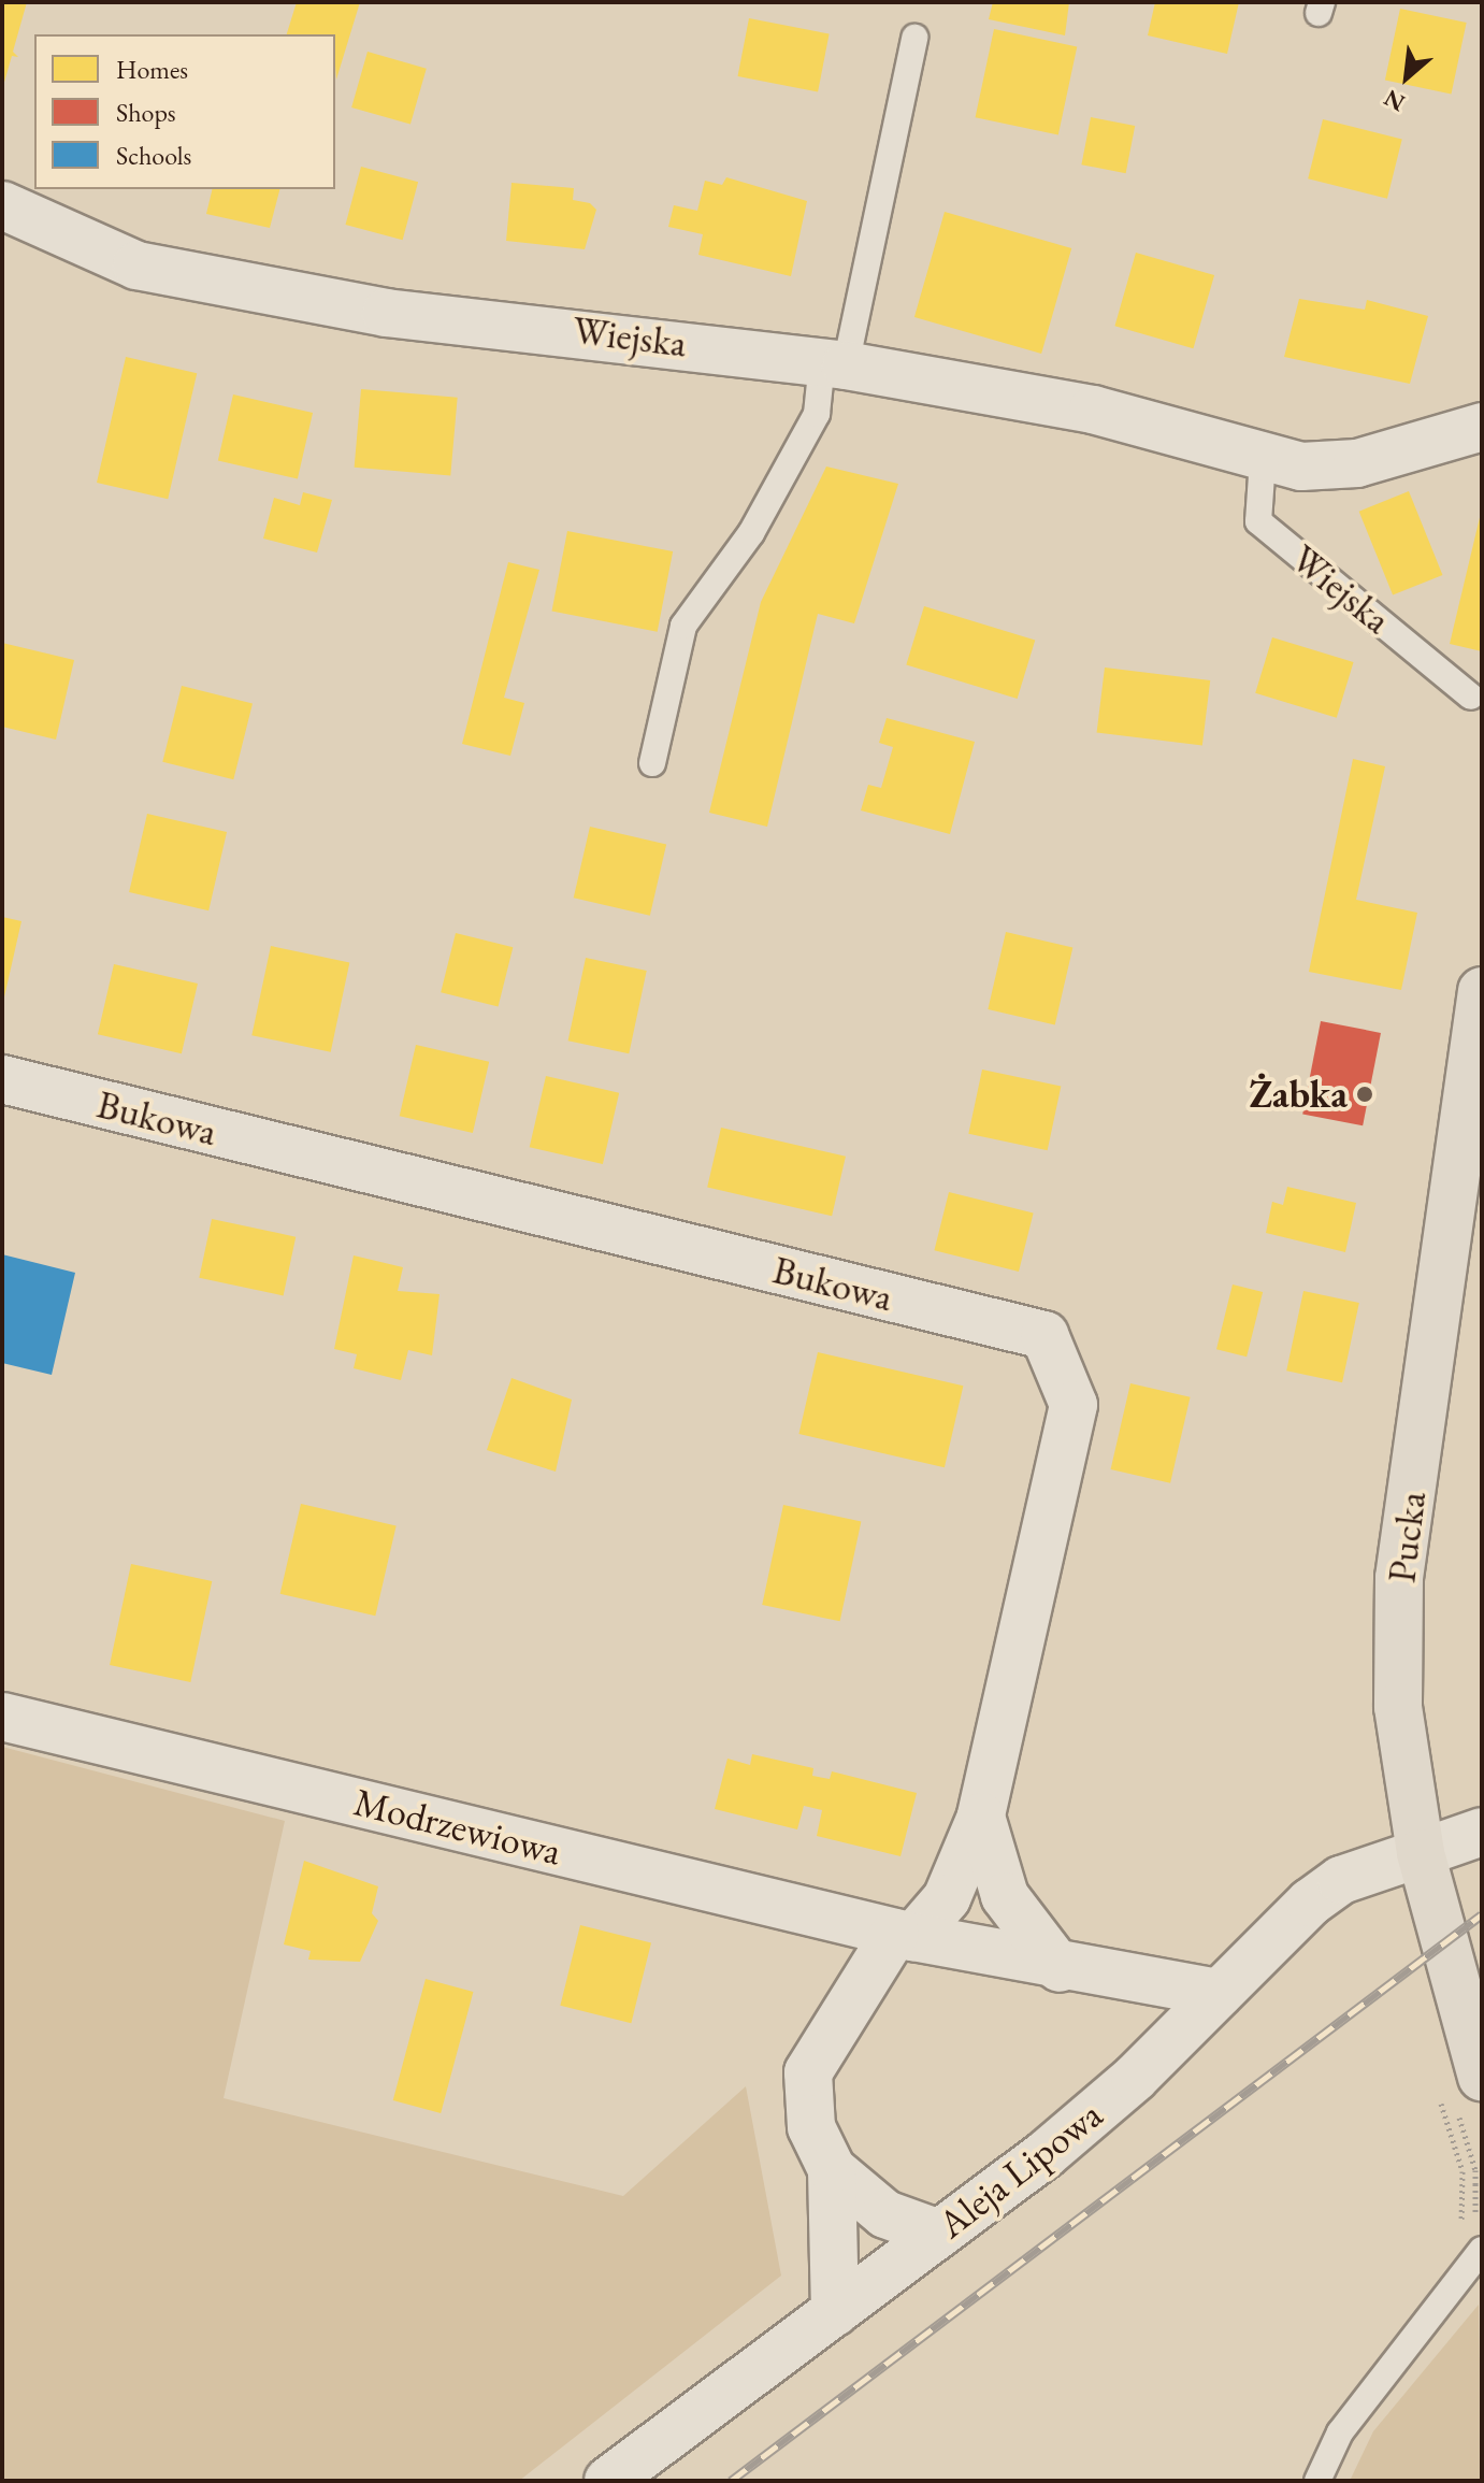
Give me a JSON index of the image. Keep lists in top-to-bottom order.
{
  "streets": {
    "main road": ["Pucka"],
    "street": [
      "Wiejska",
      "Bukowa",
      "Modrzewiowa",
      "Aleja Lipowa"
    ]
  },
  "crossings": [
    ["Bukowa", "Modrzewiowa"],
    ["Pucka", "Aleja Lipowa"],
    ["Modrzewiowa", "Aleja Lipowa"]
  ],
  "places": ["Żabka"],
  "legend": ["Homes", "Shops", "Schools"],
  "north": "bottom left"
}
